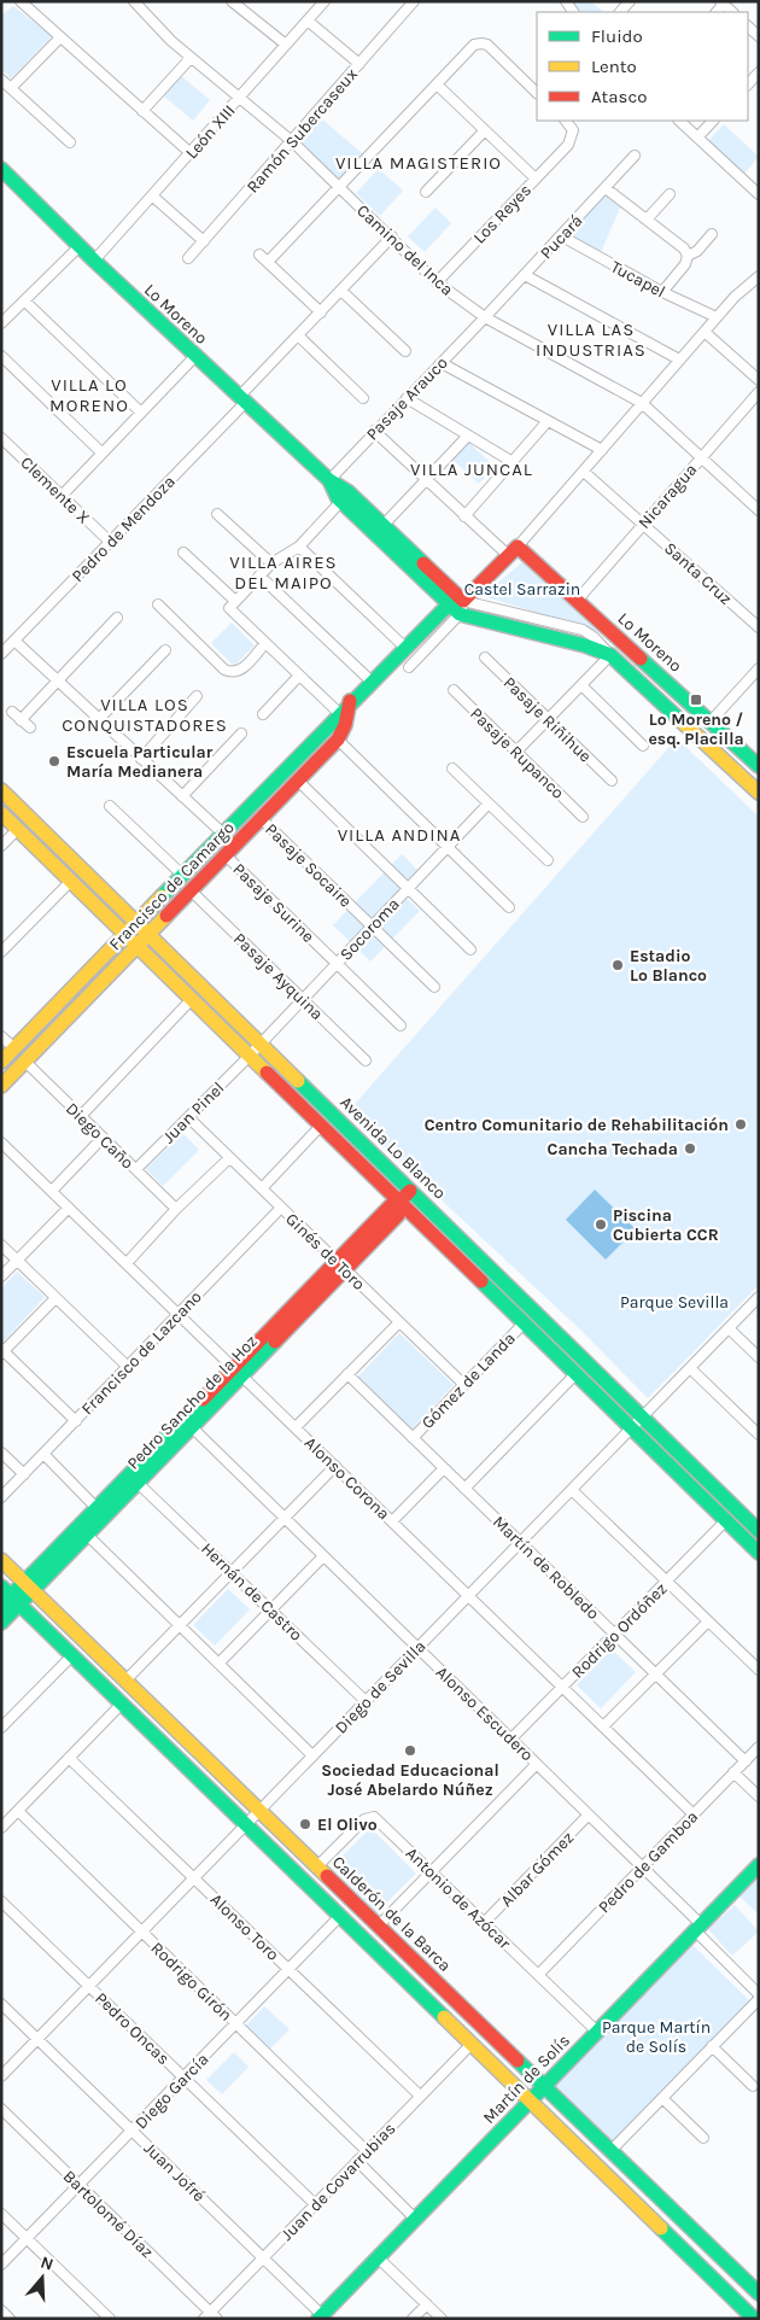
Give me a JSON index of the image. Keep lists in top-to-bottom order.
{
  "streets": {
    "street": [
      "Ramón Subercaseux",
      "León XIII",
      "Los Reyes",
      "Pucará",
      "Camino del Inca",
      "Tucapel",
      "Lo Moreno",
      "Pasaje Arauco",
      "Clemente X",
      "Nicaragua",
      "Pedro de Mendoza",
      "Santa Cruz",
      "Pasaje Riñihue",
      "Pasaje Rupanco",
      "Pasaje Socaire",
      "Francisco de Camargo",
      "Pasaje Surine",
      "Socoroma",
      "Pasaje Ayquina",
      "Juan Pinel",
      "Diego Caño",
      "Avenida Lo Blanco",
      "Ginés de Toro",
      "Francisco de Lazcano",
      "Gómez de Landa",
      "Pedro Sancho de la Hoz",
      "Alonso Corona",
      "Martín de Robledo",
      "Hernán de Castro",
      "Rodrigo Ordóñez",
      "Diego de Sevilla",
      "Alonso Escudero",
      "Pedro de Gamboa",
      "Albar Gómez",
      "Antonio de Azócar",
      "Calderón de la Barca",
      "Alonso Toro",
      "Rodrigo Girón",
      "Pedro Oncas",
      "Martín de Solís",
      "Diego García",
      "Juan Jofré",
      "Juan de Covarrubias",
      "Bartolomé Díaz"
    ]
  },
  "crossings": [
    ["Ramón Subercaseux", "Camino del Inca"],
    ["León XIII", "Camino del Inca"],
    ["León XIII", "Lo Moreno"],
    ["Los Reyes", "Camino del Inca"],
    ["Pucará", "Camino del Inca"],
    ["Pucará", "Tucapel"],
    ["Pucará", "Pasaje Arauco"],
    ["Camino del Inca", "Pasaje Arauco"],
    ["Camino del Inca", "Nicaragua"],
    ["Camino del Inca", "Pedro de Mendoza"],
    ["Camino del Inca", "Francisco de Camargo"],
    ["Tucapel", "Francisco de Camargo"],
    ["Lo Moreno", "Pasaje Arauco"],
    ["Lo Moreno", "Nicaragua"],
    ["Lo Moreno", "Pedro de Mendoza"],
    ["Lo Moreno", "Francisco de Camargo"],
    ["Clemente X", "Pedro de Mendoza"],
    ["Nicaragua", "Santa Cruz"],
    ["Santa Cruz", "Francisco de Camargo"],
    ["Pasaje Socaire", "Francisco de Camargo"],
    ["Pasaje Socaire", "Socoroma"],
    ["Francisco de Camargo", "Pasaje Surine"],
    ["Francisco de Camargo", "Pasaje Ayquina"],
    ["Francisco de Camargo", "Diego Caño"],
    ["Francisco de Camargo", "Avenida Lo Blanco"],
    ["Pasaje Surine", "Socoroma"],
    ["Socoroma", "Pasaje Ayquina"],
    ["Socoroma", "Juan Pinel"],
    ["Socoroma", "Avenida Lo Blanco"],
    ["Juan Pinel", "Diego Caño"],
    ["Juan Pinel", "Avenida Lo Blanco"],
    ["Juan Pinel", "Ginés de Toro"],
    ["Avenida Lo Blanco", "Gómez de Landa"],
    ["Avenida Lo Blanco", "Pedro Sancho de la Hoz"],
    ["Avenida Lo Blanco", "Rodrigo Ordóñez"],
    ["Avenida Lo Blanco", "Diego de Sevilla"],
    ["Ginés de Toro", "Francisco de Lazcano"],
    ["Ginés de Toro", "Gómez de Landa"],
    ["Ginés de Toro", "Pedro Sancho de la Hoz"],
    ["Francisco de Lazcano", "Alonso Corona"],
    ["Gómez de Landa", "Martín de Robledo"],
    ["Pedro Sancho de la Hoz", "Alonso Corona"],
    ["Pedro Sancho de la Hoz", "Hernán de Castro"],
    ["Pedro Sancho de la Hoz", "Alonso Escudero"],
    ["Pedro Sancho de la Hoz", "Calderón de la Barca"],
    ["Alonso Corona", "Rodrigo Ordóñez"],
    ["Alonso Corona", "Diego de Sevilla"],
    ["Alonso Corona", "Pedro de Gamboa"],
    ["Martín de Robledo", "Rodrigo Ordóñez"],
    ["Martín de Robledo", "Diego de Sevilla"],
    ["Martín de Robledo", "Pedro de Gamboa"],
    ["Hernán de Castro", "Diego de Sevilla"],
    ["Rodrigo Ordóñez", "Alonso Escudero"],
    ["Diego de Sevilla", "Alonso Escudero"],
    ["Diego de Sevilla", "Calderón de la Barca"],
    ["Diego de Sevilla", "Alonso Toro"],
    ["Diego de Sevilla", "Rodrigo Girón"],
    ["Diego de Sevilla", "Pedro Oncas"],
    ["Diego de Sevilla", "Juan Jofré"],
    ["Alonso Escudero", "Pedro de Gamboa"],
    ["Alonso Escudero", "Albar Gómez"],
    ["Alonso Escudero", "Martín de Solís"],
    ["Pedro de Gamboa", "Antonio de Azócar"],
    ["Albar Gómez", "Antonio de Azócar"],
    ["Antonio de Azócar", "Calderón de la Barca"],
    ["Antonio de Azócar", "Martín de Solís"],
    ["Calderón de la Barca", "Martín de Solís"],
    ["Alonso Toro", "Diego García"],
    ["Alonso Toro", "Juan de Covarrubias"],
    ["Rodrigo Girón", "Diego García"],
    ["Rodrigo Girón", "Juan de Covarrubias"],
    ["Pedro Oncas", "Diego García"],
    ["Pedro Oncas", "Juan de Covarrubias"],
    ["Martín de Solís", "Juan Jofré"],
    ["Diego García", "Juan Jofré"],
    ["Diego García", "Bartolomé Díaz"],
    ["Juan Jofré", "Juan de Covarrubias"],
    ["Juan de Covarrubias", "Bartolomé Díaz"]
  ],
  "districts": [
    "VILLA MAGISTERIO",
    "VILLA LAS INDUSTRIAS",
    "VILLA LO MORENO",
    "VILLA JUNCAL",
    "VILLA AIRES DEL MAIPO",
    "VILLA LOS CONQUISTADORES",
    "VILLA ANDINA"
  ],
  "parks": ["Castel Sarrazin", "Parque Sevilla", "Parque Martín de Solís"],
  "places": {
    "transit": ["Lo Moreno / esq. Placilla"],
    "other": [
      "Escuela Particular María Medianera",
      "Estadio Lo Blanco",
      "Centro Comunitario de Rehabilitación",
      "Cancha Techada",
      "Piscina Cubierta CCR",
      "Sociedad Educacional José Abelardo Núñez",
      "El Olivo"
    ]
  },
  "legend": ["Fluido", "Lento", "Atasco"],
  "north": "top"
}
